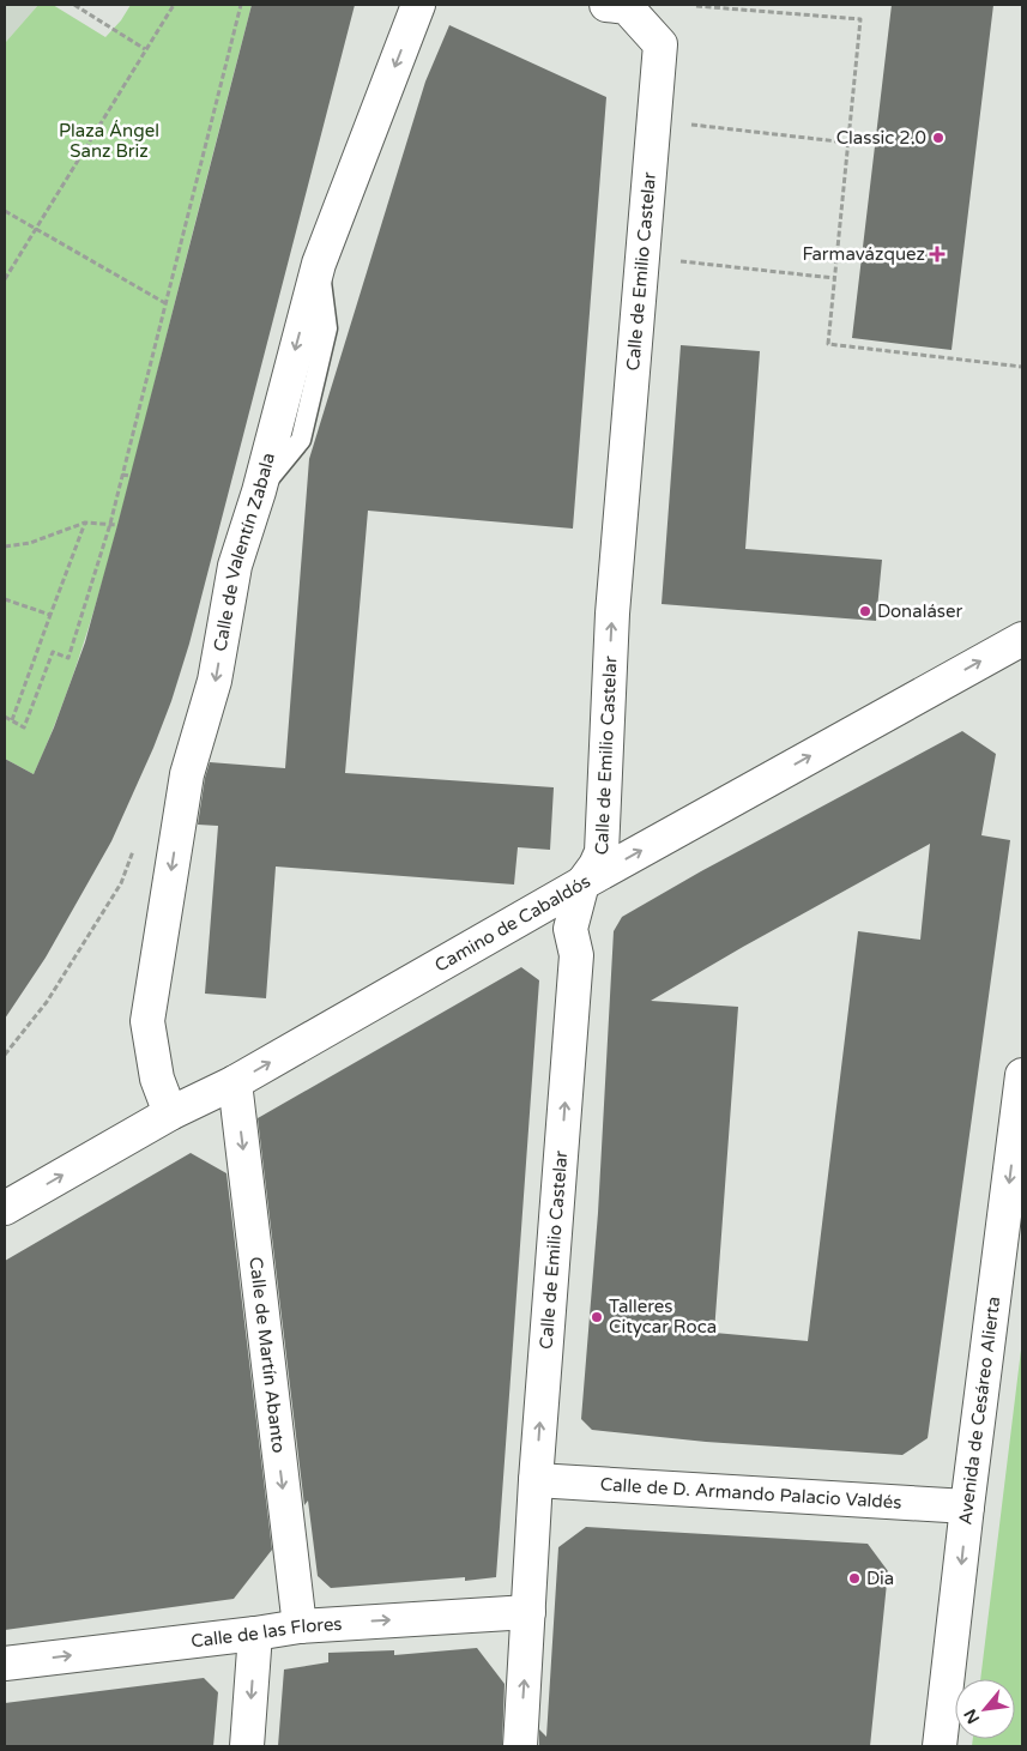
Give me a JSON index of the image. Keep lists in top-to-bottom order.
{
  "streets": {
    "street": [
      "Calle de Emilio Castelar",
      "Calle de Valentín Zabala",
      "Camino de Cabaldós",
      "Calle de Martín Abanto",
      "Avenida de Cesáreo Alierta",
      "Calle de D. Armando Palacio Valdés",
      "Calle de las Flores"
    ]
  },
  "crossings": [
    ["Calle de Emilio Castelar", "Camino de Cabaldós"],
    ["Calle de Emilio Castelar", "Calle de D. Armando Palacio Valdés"],
    ["Calle de Emilio Castelar", "Calle de las Flores"],
    ["Calle de Valentín Zabala", "Camino de Cabaldós"],
    ["Camino de Cabaldós", "Calle de Martín Abanto"],
    ["Calle de Martín Abanto", "Calle de las Flores"],
    ["Avenida de Cesáreo Alierta", "Calle de D. Armando Palacio Valdés"]
  ],
  "one_way": [
    "Calle de Emilio Castelar",
    "Calle de Valentín Zabala",
    "Camino de Cabaldós",
    "Calle de Martín Abanto",
    "Avenida de Cesáreo Alierta",
    "Calle de las Flores"
  ],
  "parks": ["Plaza Ángel Sanz Briz"],
  "places": {
    "other": [
      "Classic 2.0",
      "Donaláser",
      "Talleres Citycar Roca",
      "Dia"
    ],
    "health": ["Farmavázquez"]
  },
  "north": "bottom left"
}
